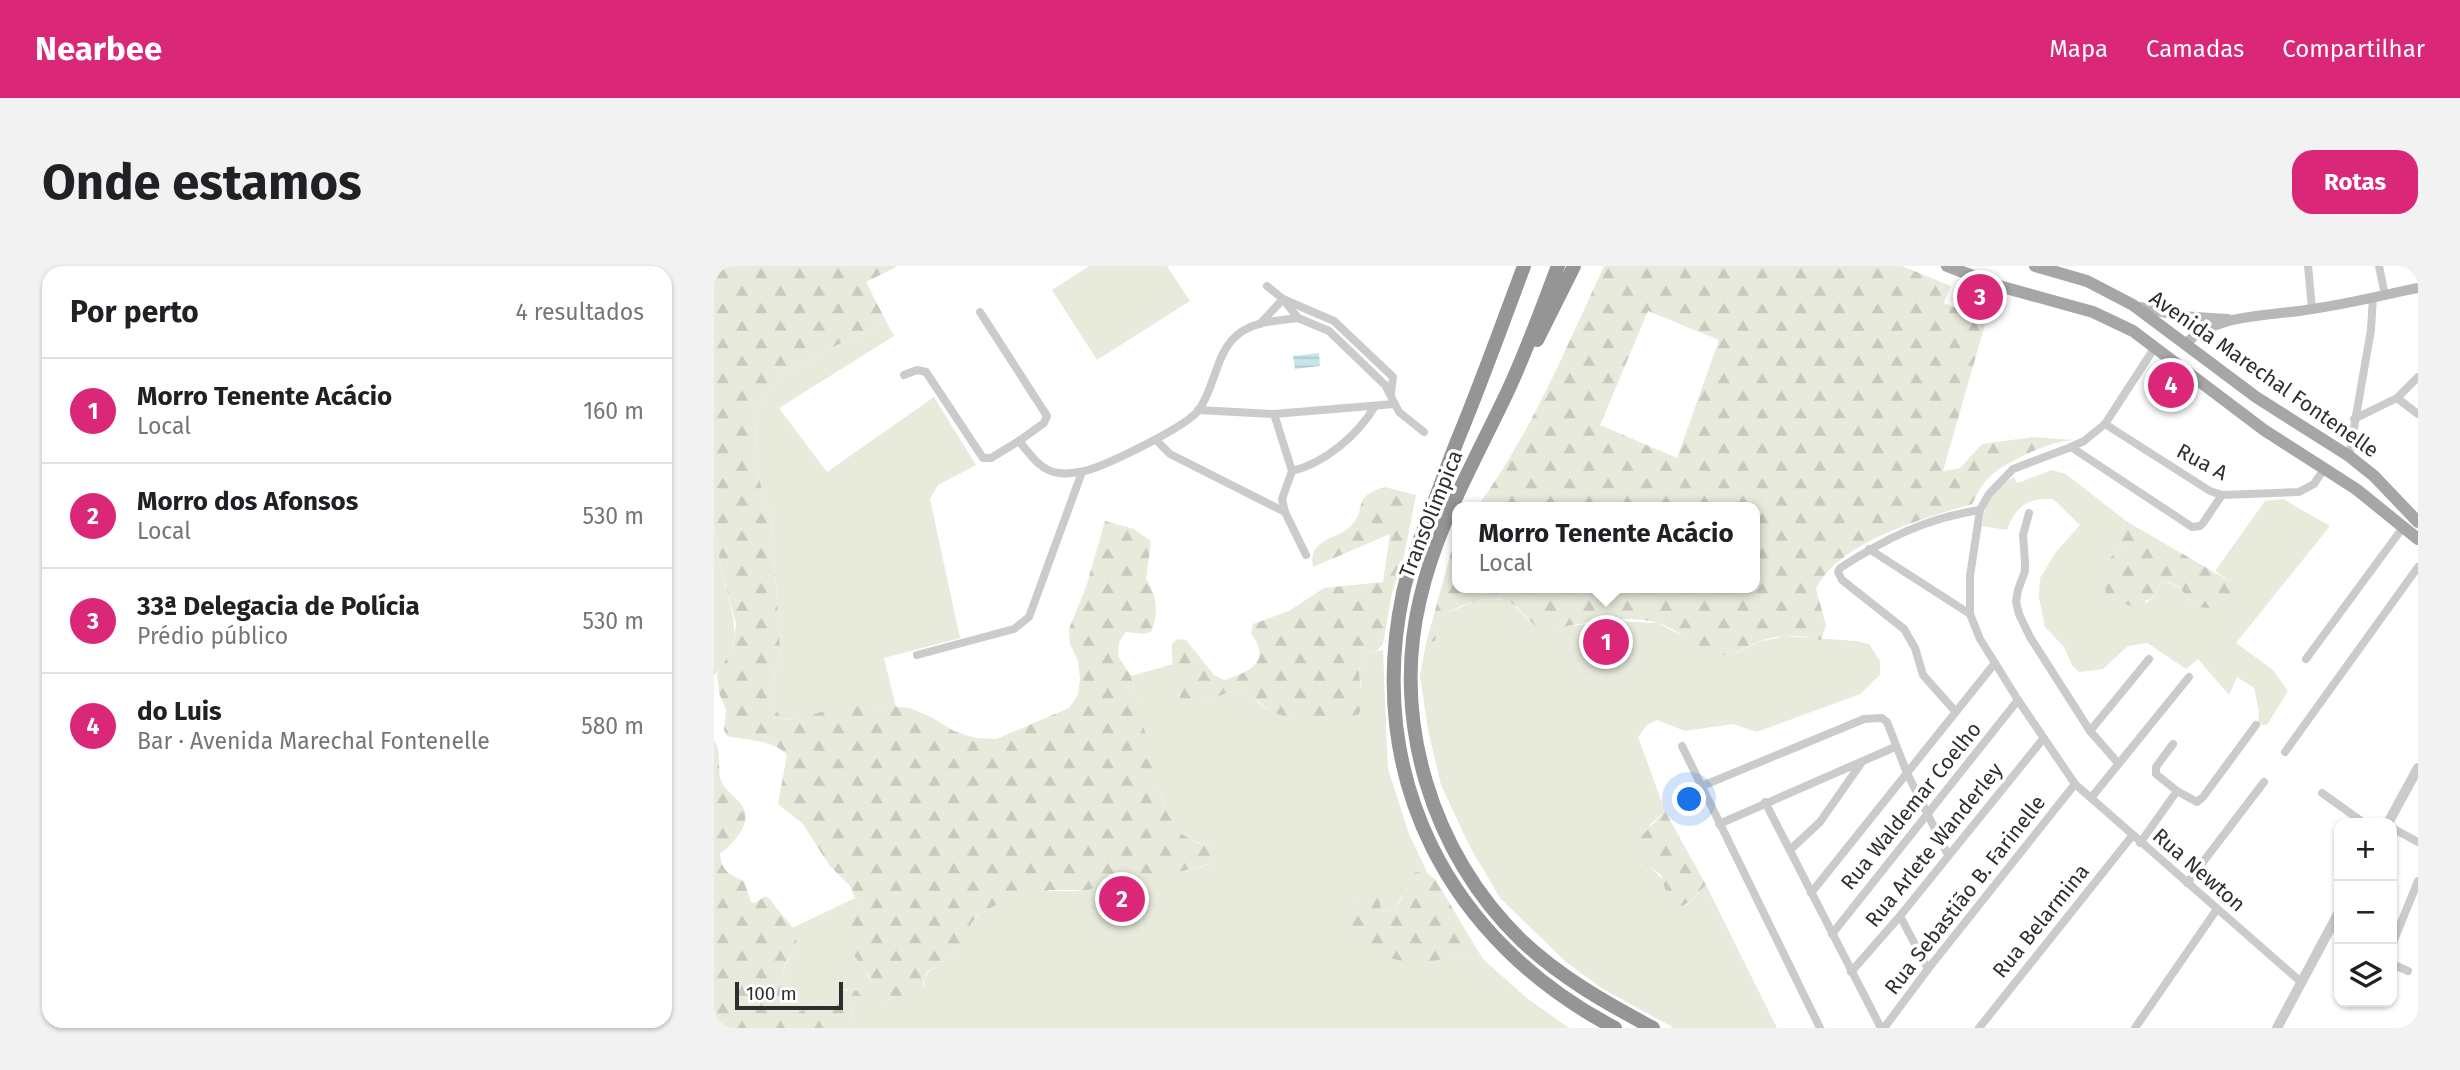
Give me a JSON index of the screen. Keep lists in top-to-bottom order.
{
  "streets": {
    "highway": ["TransOlímpica"],
    "main road": ["Avenida Marechal Fontenelle"],
    "street": [
      "Rua A",
      "Rua Waldemar Coelho",
      "Rua Arlete Wanderley",
      "Rua Newton",
      "Rua Sebastião B. Farinelle",
      "Rua Belarmina"
    ]
  },
  "crossings": [
    ["Avenida Marechal Fontenelle", "Rua A"],
    ["Rua Waldemar Coelho", "Rua Newton"],
    ["Rua Arlete Wanderley", "Rua Newton"],
    ["Rua Newton", "Rua Sebastião B. Farinelle"],
    ["Rua Newton", "Rua Belarmina"]
  ],
  "scale_bar": "100 m",
  "page": {
    "header": "Nearbee",
    "nav": ["Mapa", "Camadas", "Compartilhar"],
    "buttons": "Rotas",
    "title": "Onde estamos",
    "heading": ["Por perto", "4 resultados"],
    "pins": [
      "3",
      "4",
      "1",
      "2"
    ],
    "list": [
      {
        "mark": "1",
        "name": "Morro Tenente Acácio",
        "note": "Local",
        "value": "160 m"
      },
      {
        "mark": "2",
        "name": "Morro dos Afonsos",
        "note": "Local",
        "value": "530 m"
      },
      {
        "mark": "3",
        "name": "33ª Delegacia de Polícia",
        "note": "Prédio público",
        "value": "530 m"
      },
      {
        "mark": "4",
        "name": "do Luis",
        "note": "Bar · Avenida Marechal Fontenelle",
        "value": "580 m"
      }
    ],
    "popup": ["Morro Tenente Acácio", "Local"],
    "map_buttons": ["+", "−"],
    "scale": "100 m"
  }
}
